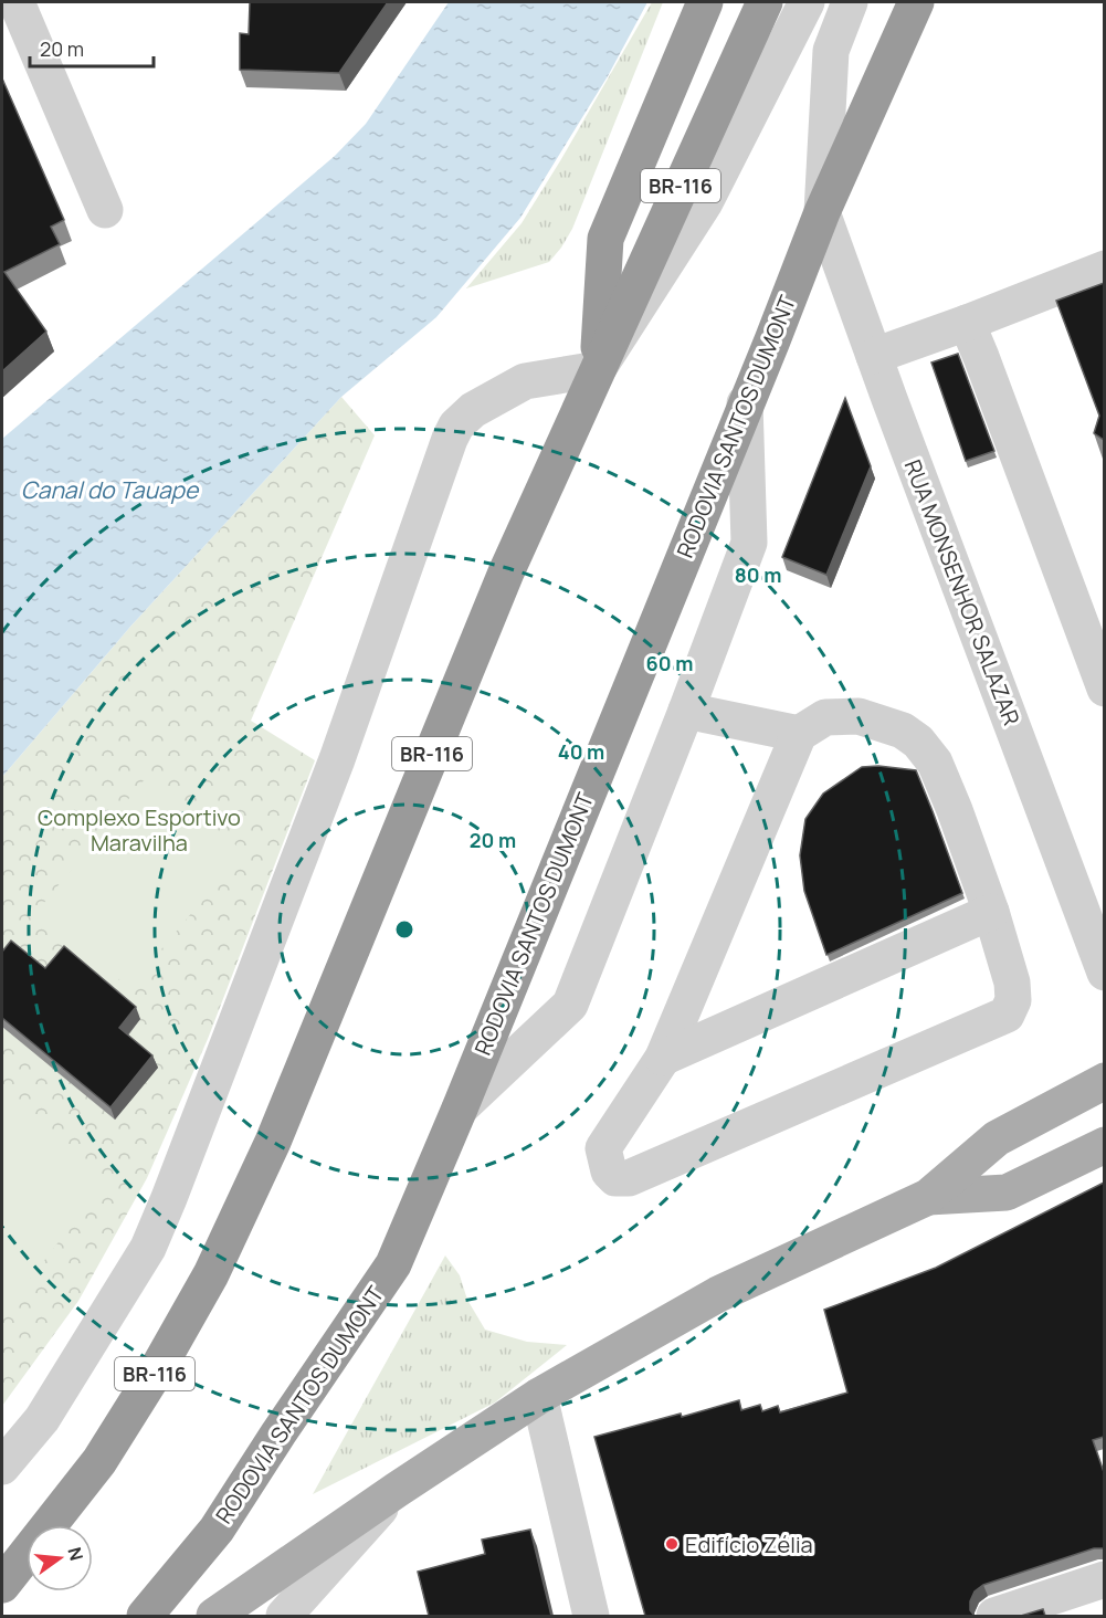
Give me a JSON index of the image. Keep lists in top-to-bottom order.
{
  "streets": {
    "highway": ["BR-116", "RODOVIA SANTOS DUMONT"],
    "street": ["RUA MONSENHOR SALAZAR"]
  },
  "crossings": [
    ["RODOVIA SANTOS DUMONT", "RUA MONSENHOR SALAZAR"]
  ],
  "water": ["Canal do Tauape"],
  "parks": ["Complexo Esportivo Maravilha"],
  "places": ["Edifício Zélia"],
  "scale_bar": "20 m",
  "north": "right",
  "rings": [
    "80 m",
    "60 m",
    "40 m",
    "20 m"
  ]
}
